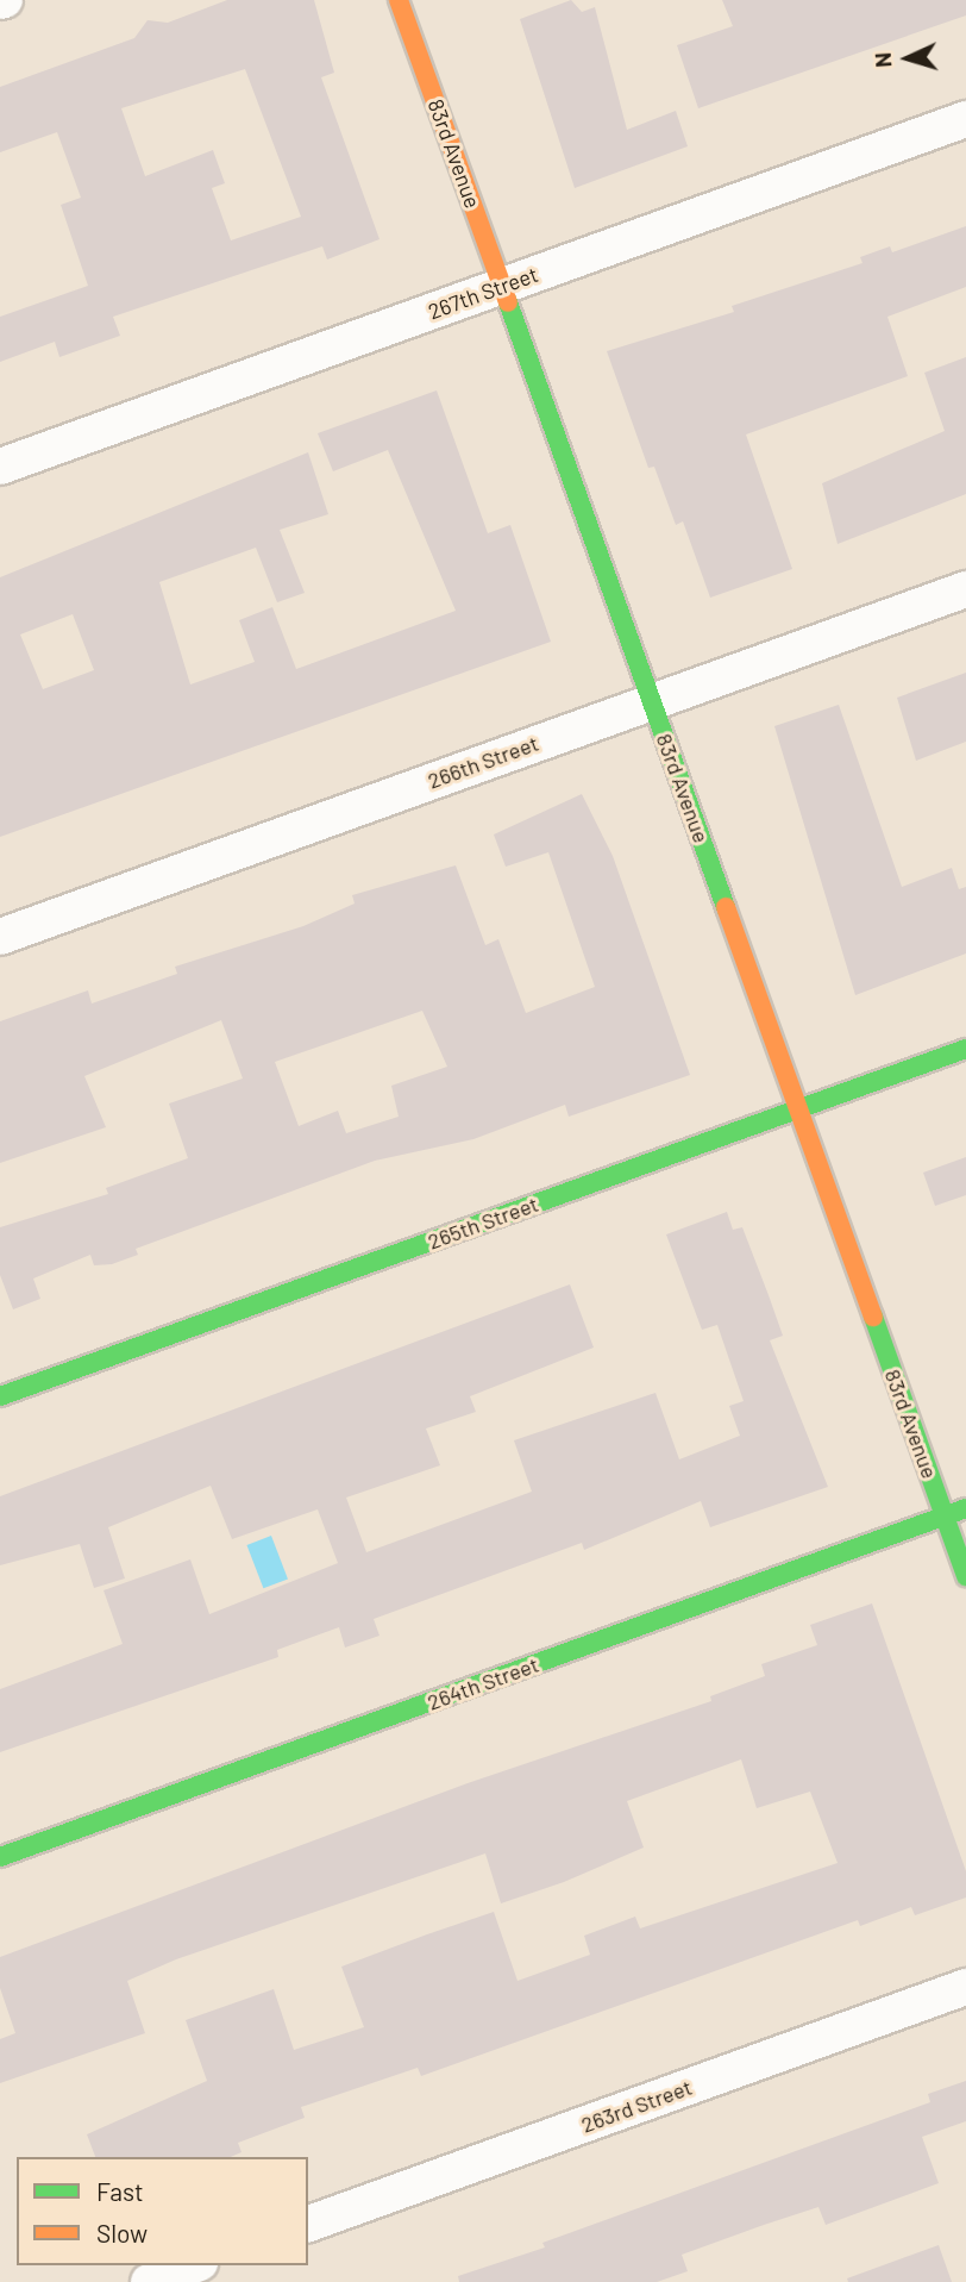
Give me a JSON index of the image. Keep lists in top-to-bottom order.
{
  "streets": {
    "street": [
      "83rd Avenue",
      "267th Street",
      "266th Street",
      "265th Street",
      "264th Street",
      "263rd Street"
    ]
  },
  "crossings": [
    ["83rd Avenue", "267th Street"],
    ["83rd Avenue", "266th Street"],
    ["83rd Avenue", "265th Street"],
    ["83rd Avenue", "264th Street"]
  ],
  "legend": ["Fast", "Slow"],
  "north": "left"
}
